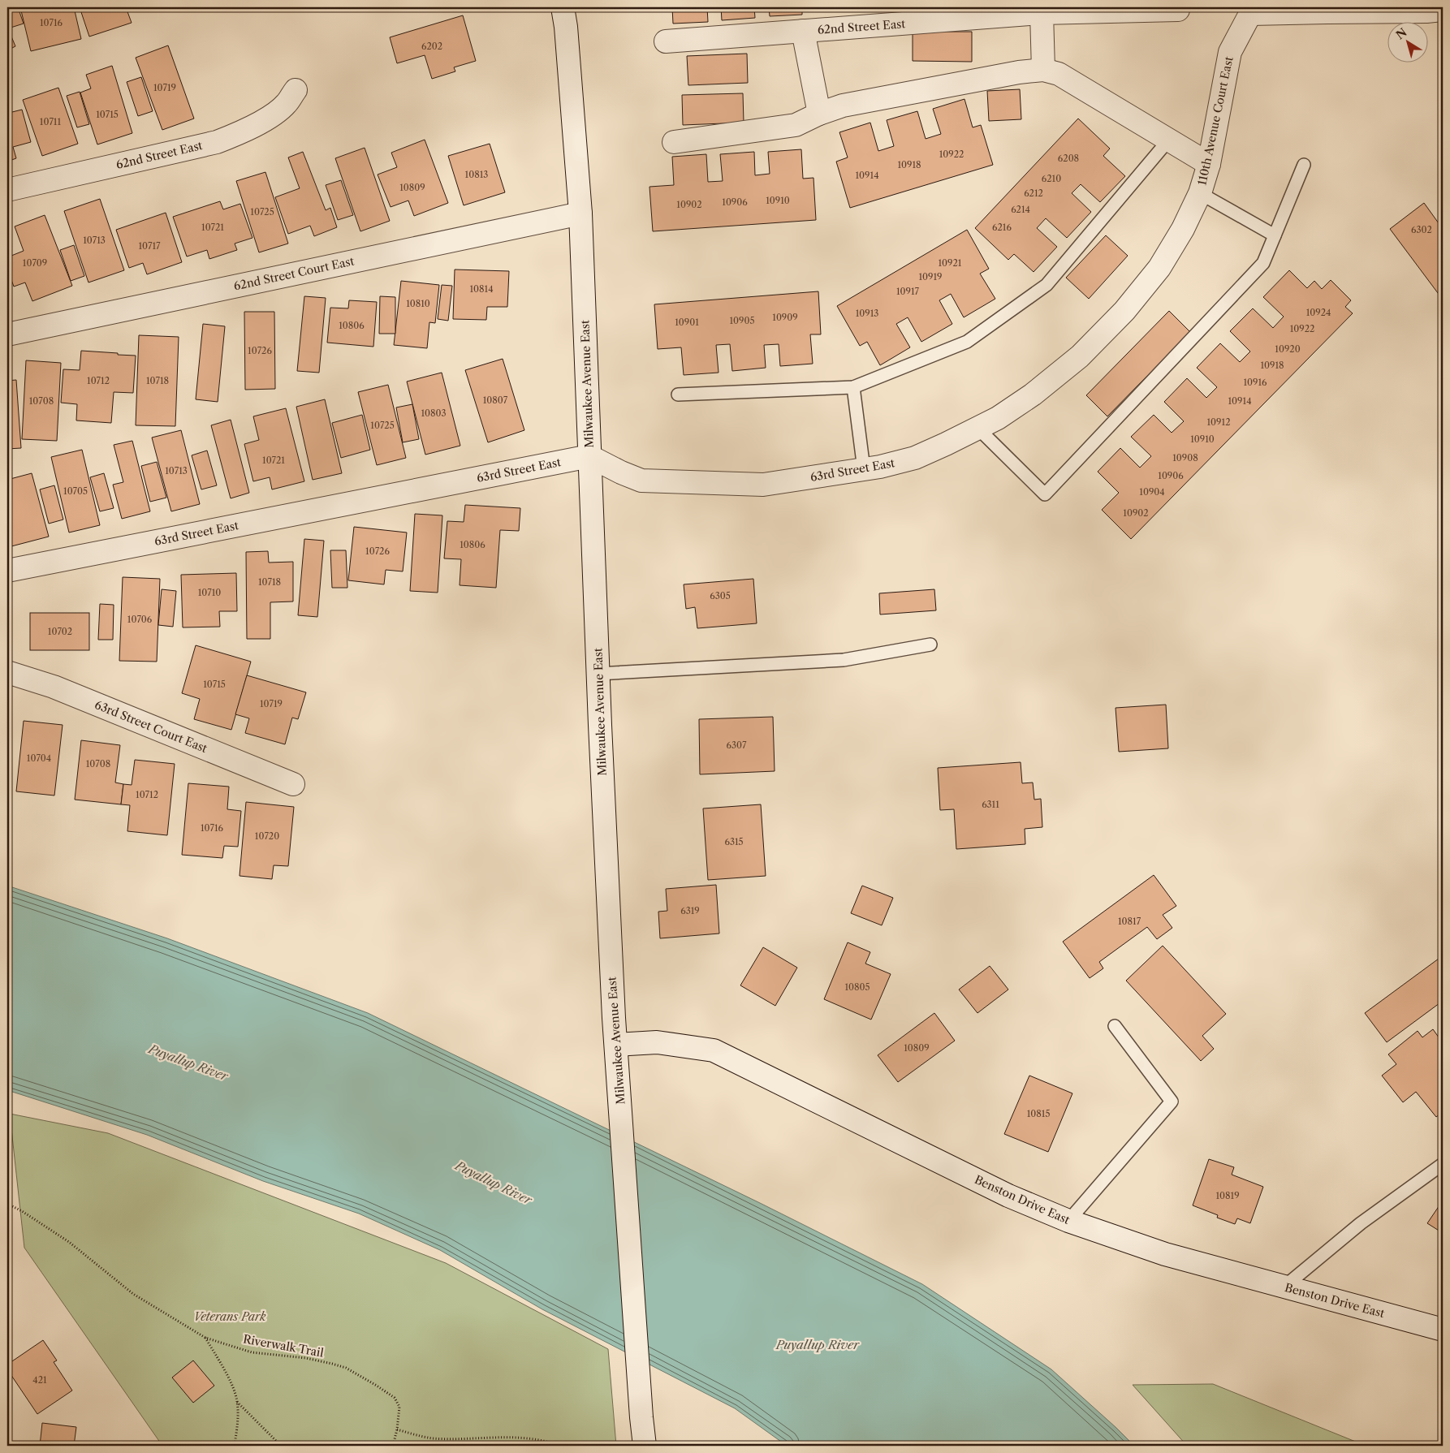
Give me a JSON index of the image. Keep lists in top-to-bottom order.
{
  "streets": {
    "street": [
      "62nd Street East",
      "110th Avenue Court East",
      "62nd Street Court East",
      "Milwaukee Avenue East",
      "63rd Street East",
      "63rd Street Court East",
      "Benston Drive East"
    ],
    "path": ["Riverwalk Trail"]
  },
  "crossings": [
    ["110th Avenue Court East", "63rd Street East"],
    ["62nd Street Court East", "Milwaukee Avenue East"],
    ["Milwaukee Avenue East", "63rd Street East"],
    ["Milwaukee Avenue East", "Benston Drive East"]
  ],
  "water": ["Puyallup River"],
  "parks": ["Veterans Park"],
  "house_numbers": [
    "10716",
    "6202",
    "10719",
    "10715",
    "10711",
    "10922",
    "6208",
    "10918",
    "10813",
    "10914",
    "6210",
    "10809",
    "6212",
    "10910",
    "10906",
    "10902",
    "6214",
    "10725",
    "10721",
    "6216",
    "6302",
    "10713",
    "10717",
    "10709",
    "10921",
    "10919",
    "10814",
    "10917",
    "10810",
    "10924",
    "10913",
    "10909",
    "10905",
    "10901",
    "10806",
    "10922",
    "10920",
    "10726",
    "10918",
    "10712",
    "10718",
    "10916",
    "10807",
    "10708",
    "10914",
    "10803",
    "10912",
    "10725",
    "10910",
    "10908",
    "10721",
    "10713",
    "10906",
    "10705",
    "10904",
    "10902",
    "10806",
    "10726",
    "10718",
    "10710",
    "6305",
    "10706",
    "10702",
    "10715",
    "10719",
    "6307",
    "10704",
    "10708",
    "10712",
    "6311",
    "10716",
    "10720",
    "6315",
    "6319",
    "10817",
    "10805",
    "10809",
    "10815",
    "10819",
    "421"
  ],
  "north": "top left"
}
